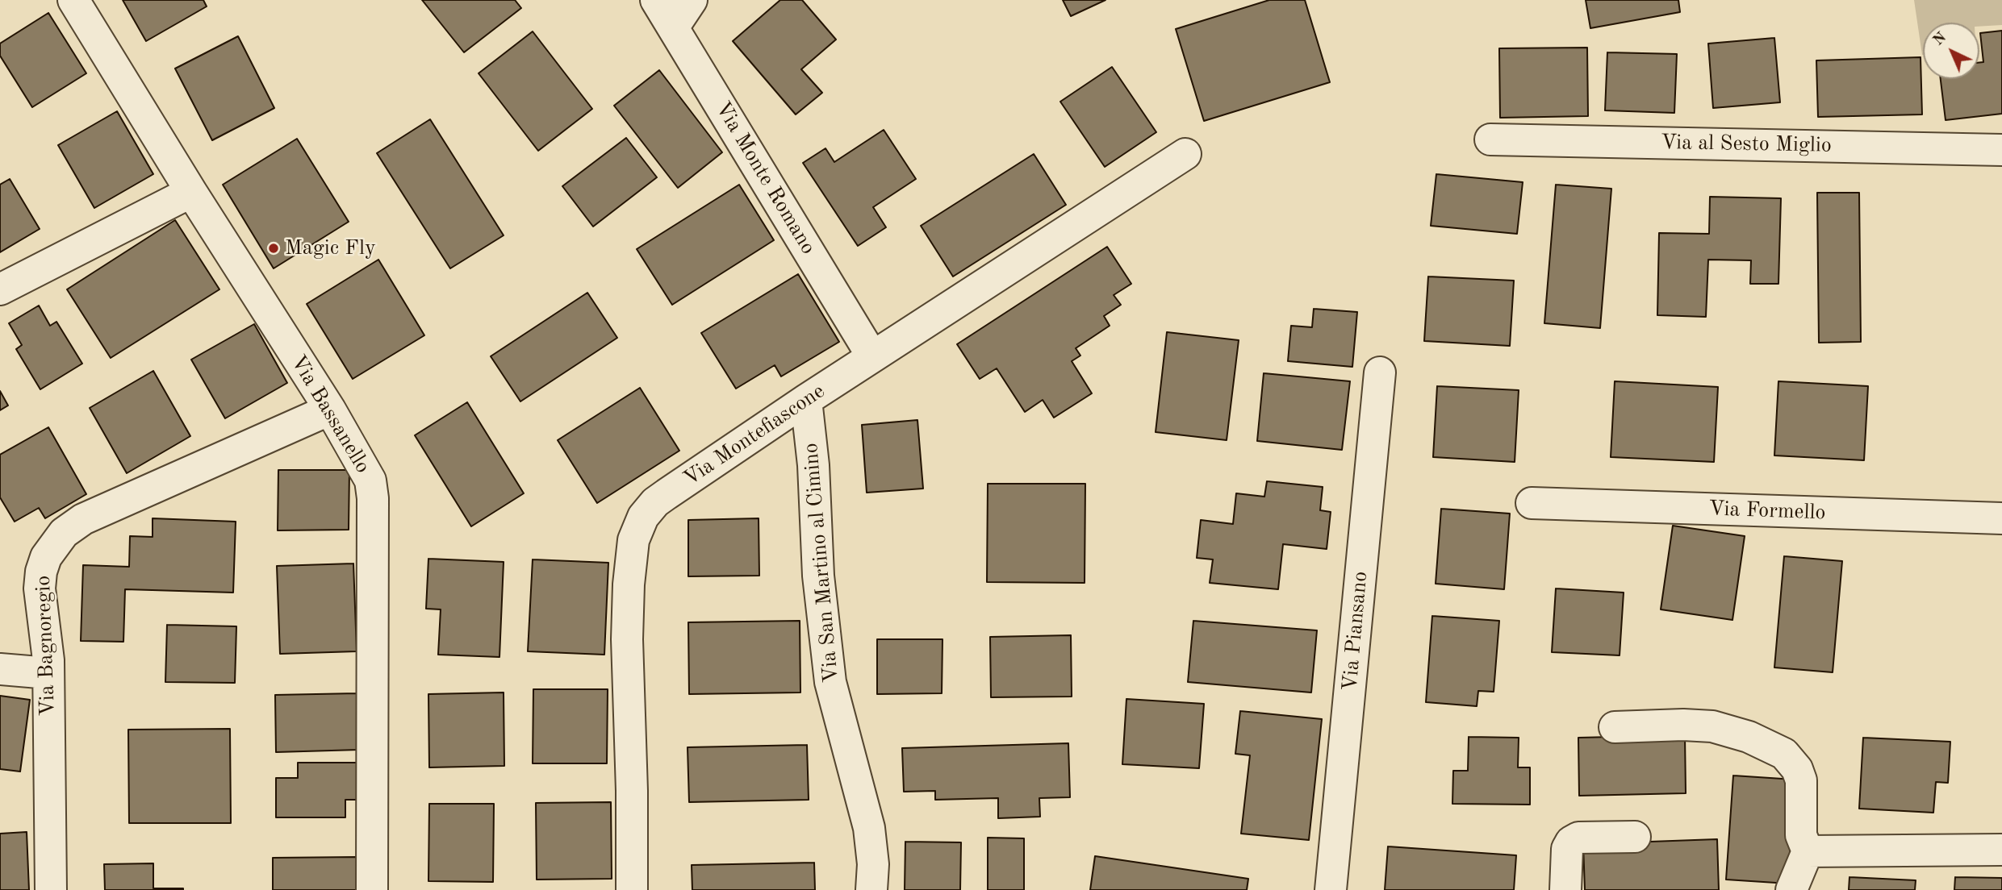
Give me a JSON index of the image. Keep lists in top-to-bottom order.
{
  "streets": {
    "street": [
      "Via al Sesto Miglio",
      "Via Monte Romano",
      "Via Bassanello",
      "Via Montefiascone",
      "Via Formello",
      "Via San Martino al Cimino",
      "Via Piansano",
      "Via Bagnoregio"
    ]
  },
  "crossings": [
    ["Via Monte Romano", "Via Montefiascone"],
    ["Via Bassanello", "Via Bagnoregio"],
    ["Via Montefiascone", "Via San Martino al Cimino"]
  ],
  "places": ["Magic Fly"],
  "north": "top left"
}
